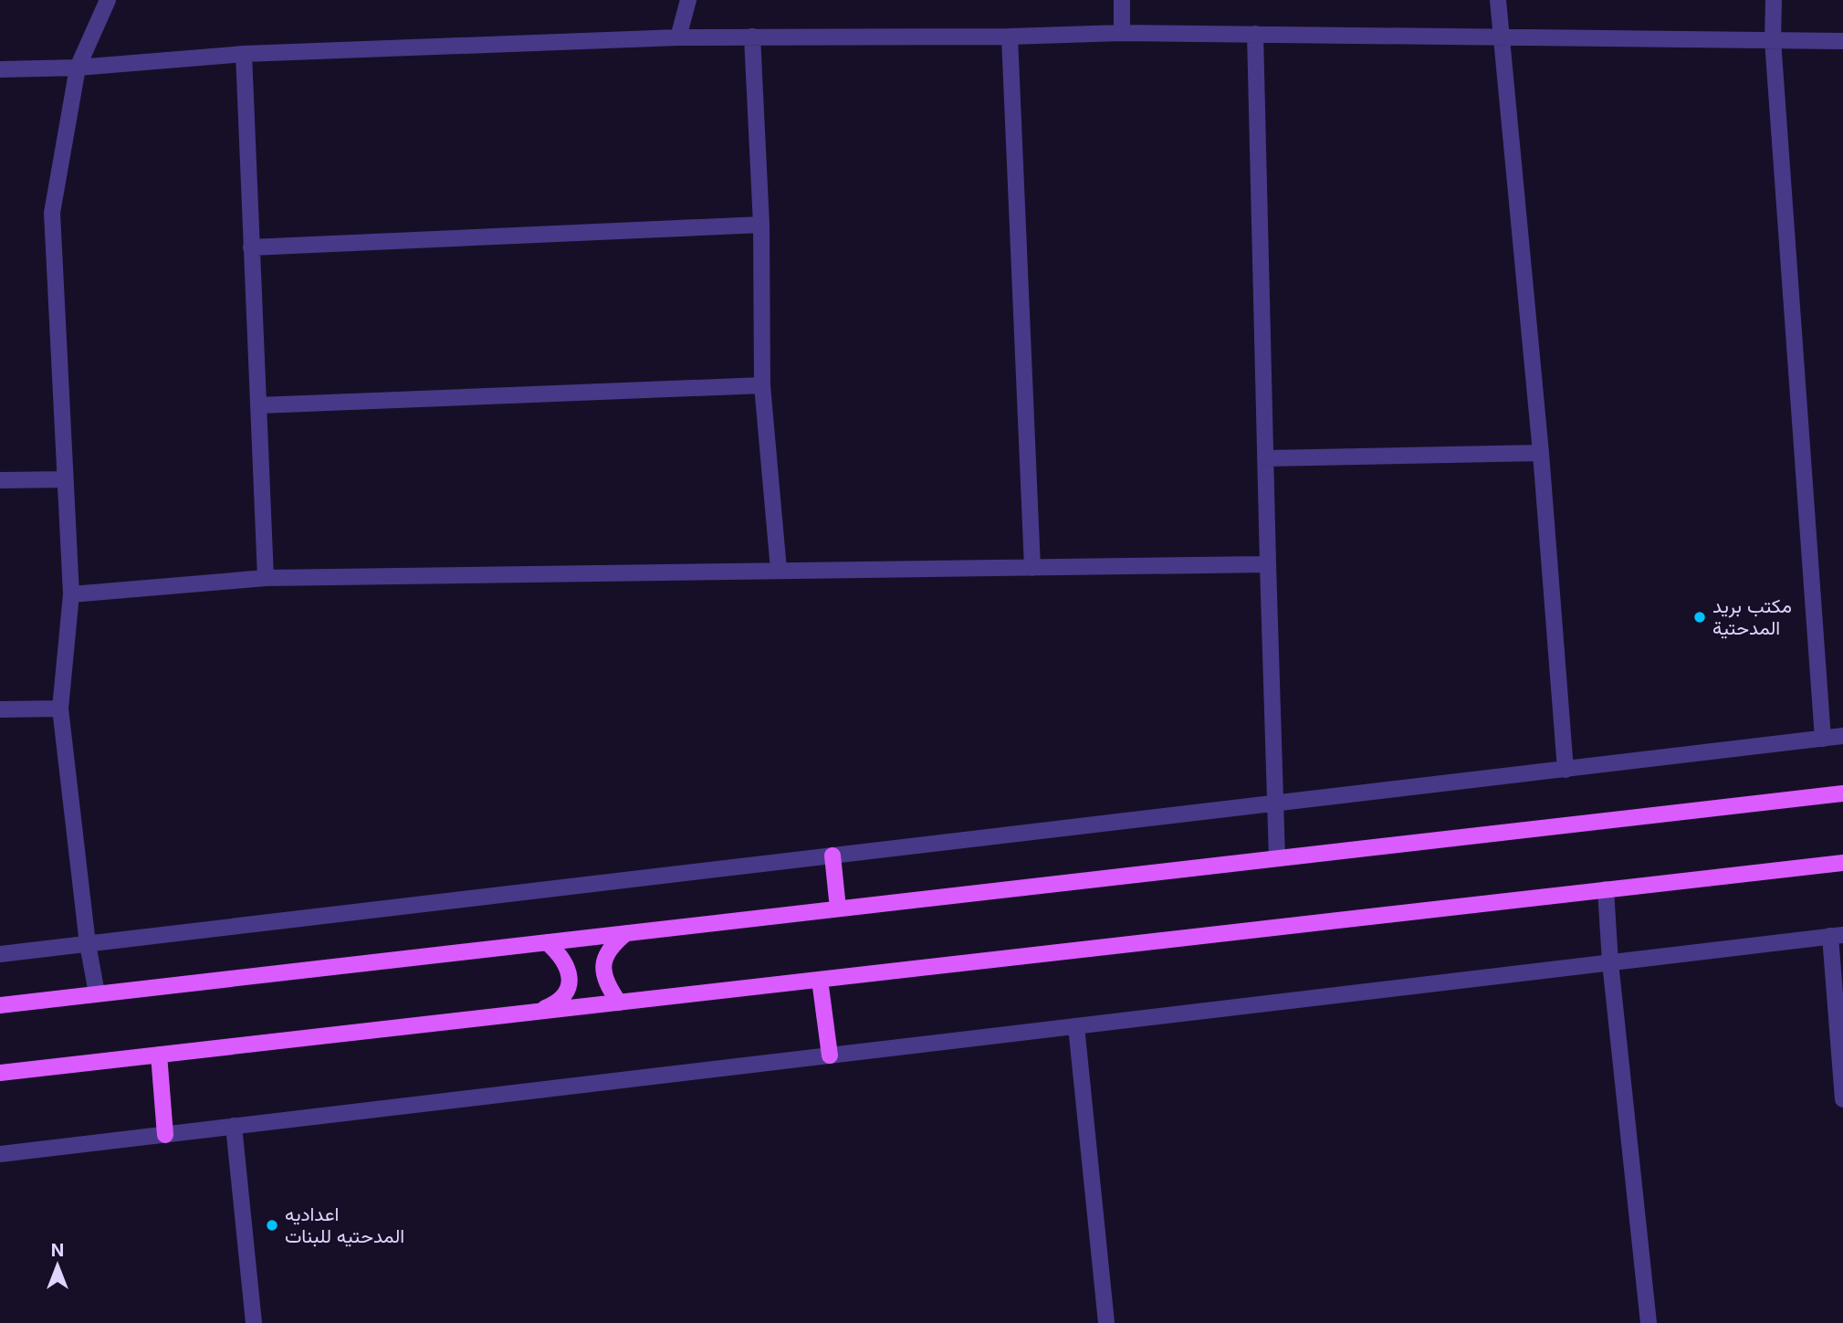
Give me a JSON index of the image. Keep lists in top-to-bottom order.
{
  "places": ["مكتب بريد المدحتية", "اعداديه المدحتيه للبنات"],
  "north": "top"
}
